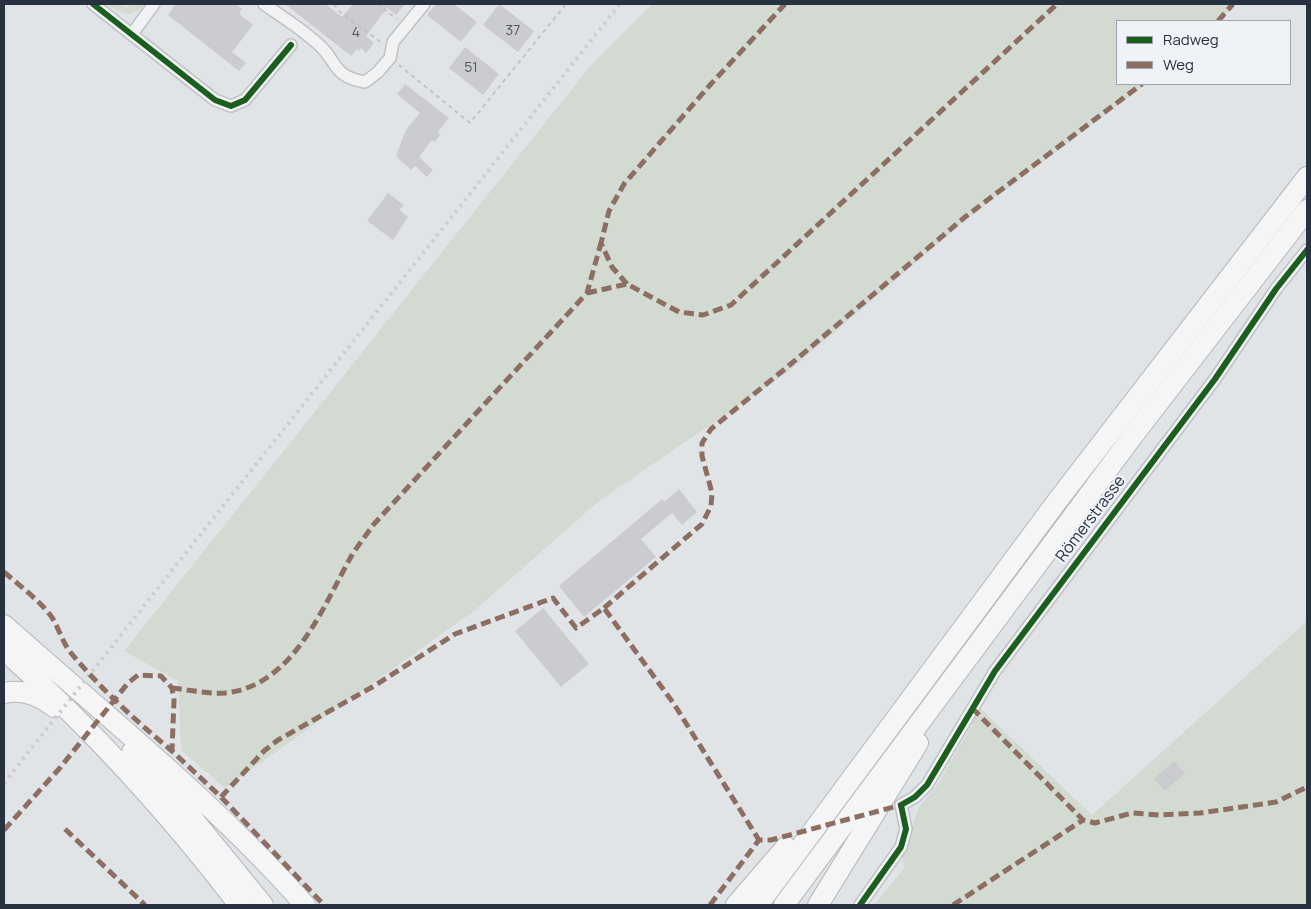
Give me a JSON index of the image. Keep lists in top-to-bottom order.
{
  "streets": {
    "street": ["Römerstrasse"]
  },
  "house_numbers": ["37", "4", "51"],
  "legend": ["Radweg", "Weg"]
}
